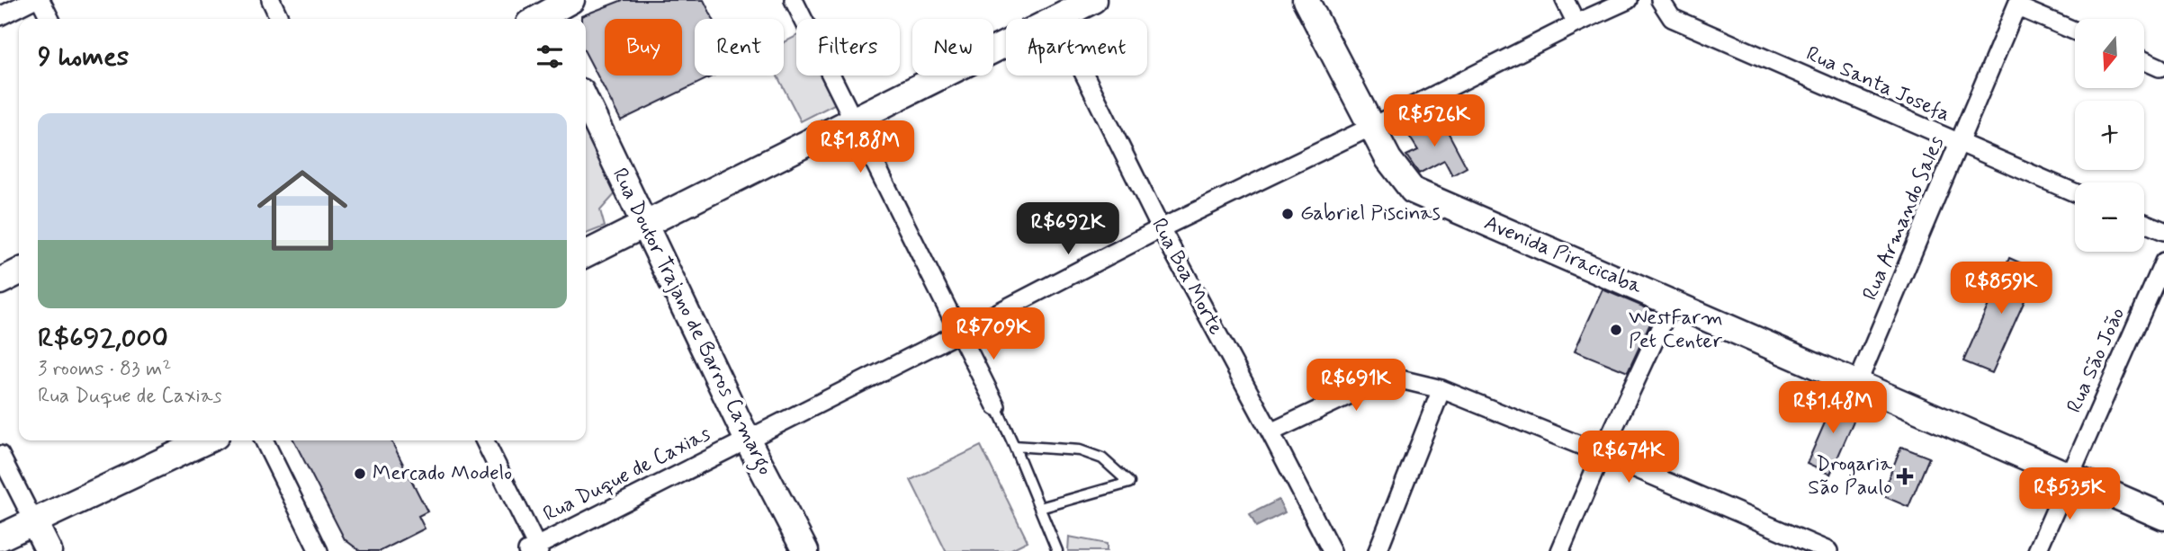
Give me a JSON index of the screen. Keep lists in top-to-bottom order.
{
  "streets": {
    "main road": ["Avenida Piracicaba", "Rua Doutor Trajano de Barros Camargo"],
    "street": [
      "Rua Santa Josefa",
      "Rua Armando Sales",
      "Rua Boa Morte",
      "Rua São João",
      "Rua Duque de Caxias"
    ]
  },
  "crossings": [
    ["Rua Santa Josefa", "Rua Armando Sales"],
    ["Rua Armando Sales", "Avenida Piracicaba"],
    ["Avenida Piracicaba", "Rua São João"],
    ["Avenida Piracicaba", "Rua Duque de Caxias"],
    ["Rua Boa Morte", "Rua Duque de Caxias"],
    ["Rua Doutor Trajano de Barros Camargo", "Rua Duque de Caxias"]
  ],
  "places": {
    "other": ["Gabriel Piscinas", "WestFarm Pet Center", "Mercado Modelo"],
    "health": ["Drogaria São Paulo"]
  },
  "north": "bottom",
  "page": {
    "map_buttons": ["+", "−"],
    "chip": [
      "Buy",
      "Rent",
      "Filters",
      "New",
      "Apartment"
    ],
    "heading": "9 homes",
    "price": [
      "R$526K",
      "R$1.88M",
      "R$692K",
      "R$859K",
      "R$709K",
      "R$691K",
      "R$1.48M",
      "R$674K",
      "R$535K"
    ],
    "list": [
      {
        "name": "R$692,000",
        "note": "3 rooms · 83 m² · Rua Duque de Caxias"
      }
    ]
  }
}
